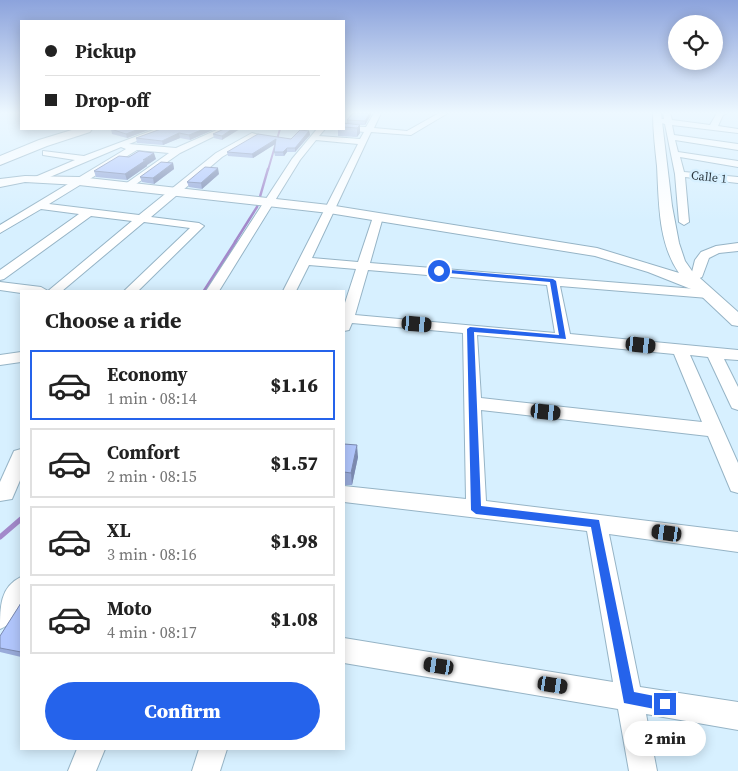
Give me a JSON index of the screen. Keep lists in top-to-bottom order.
{
  "streets": {
    "street": ["Calle 1"]
  },
  "page": {
    "banner": ["Pickup", "Drop-off"],
    "heading": "Choose a ride",
    "list": [
      {
        "name": "Economy",
        "note": "1 min · 08:14",
        "value": "$1.16"
      },
      {
        "name": "Comfort",
        "note": "2 min · 08:15",
        "value": "$1.57"
      },
      {
        "name": "XL",
        "note": "3 min · 08:16",
        "value": "$1.98"
      },
      {
        "name": "Moto",
        "note": "4 min · 08:17",
        "value": "$1.08"
      }
    ],
    "buttons": "Confirm",
    "bubble": "2 min"
  }
}
